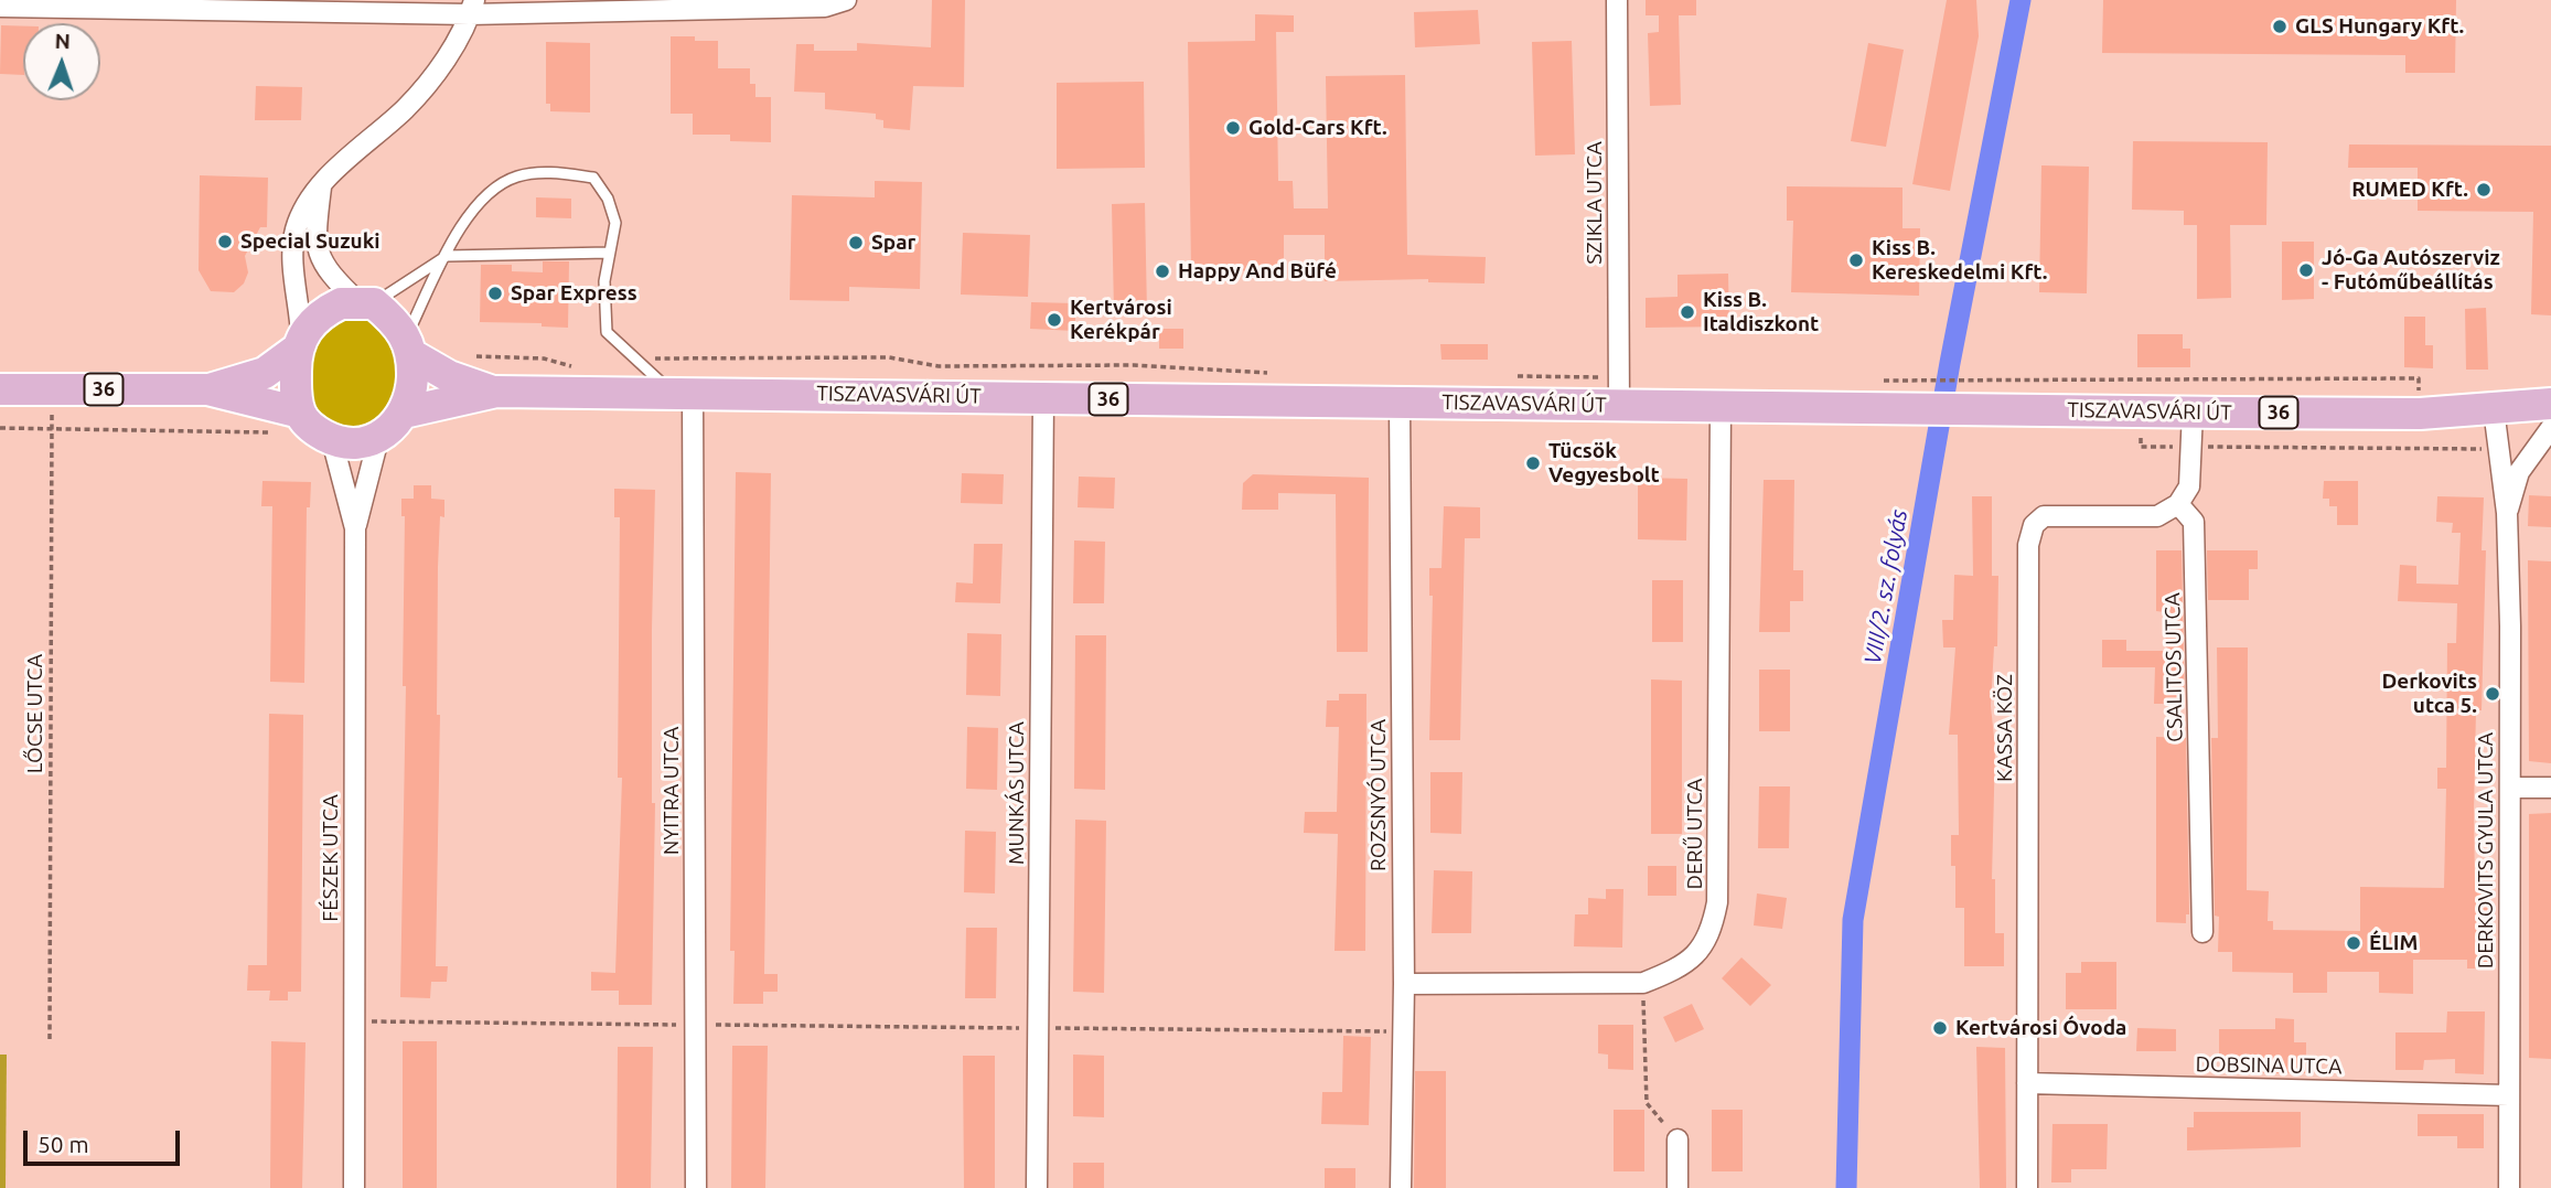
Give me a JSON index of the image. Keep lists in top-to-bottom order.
{
  "streets": {
    "main road": ["36", "TISZAVASVÁRI ÚT"],
    "street": [
      "SZIKLA UTCA",
      "CSALITOS UTCA",
      "KASSA KÖZ",
      "NYITRA UTCA",
      "MUNKÁS UTCA",
      "ROZSNYÓ UTCA",
      "DERŰ UTCA",
      "DERKOVITS GYULA UTCA",
      "FÉSZEK UTCA",
      "DOBSINA UTCA"
    ],
    "path": ["LŐCSE UTCA"]
  },
  "crossings": [
    ["SZIKLA UTCA", "TISZAVASVÁRI ÚT"],
    ["36", "TISZAVASVÁRI ÚT"],
    ["36", "LŐCSE UTCA"],
    ["36", "FÉSZEK UTCA"],
    ["TISZAVASVÁRI ÚT", "NYITRA UTCA"],
    ["TISZAVASVÁRI ÚT", "MUNKÁS UTCA"],
    ["TISZAVASVÁRI ÚT", "ROZSNYÓ UTCA"],
    ["TISZAVASVÁRI ÚT", "DERŰ UTCA"],
    ["TISZAVASVÁRI ÚT", "DERKOVITS GYULA UTCA"],
    ["CSALITOS UTCA", "KASSA KÖZ"],
    ["KASSA KÖZ", "DOBSINA UTCA"],
    ["ROZSNYÓ UTCA", "DERŰ UTCA"],
    ["DERKOVITS GYULA UTCA", "DOBSINA UTCA"]
  ],
  "water": ["VIII/2. sz. folyás"],
  "places": [
    "GLS Hungary Kft.",
    "Gold-Cars Kft.",
    "RUMED Kft.",
    "Special Suzuki",
    "Spar",
    "Kiss B. Kereskedelmi Kft.",
    "Jó-Ga Autószerviz - Futóműbeállítás",
    "Happy And Büfé",
    "Spar Express",
    "Kiss B. Italdiszkont",
    "Kertvárosi Kerékpár",
    "Tücsök Vegyesbolt",
    "Derkovits utca 5.",
    "ÉLIM",
    "Kertvárosi Óvoda"
  ],
  "scale_bar": "50 m",
  "north": "top"
}
